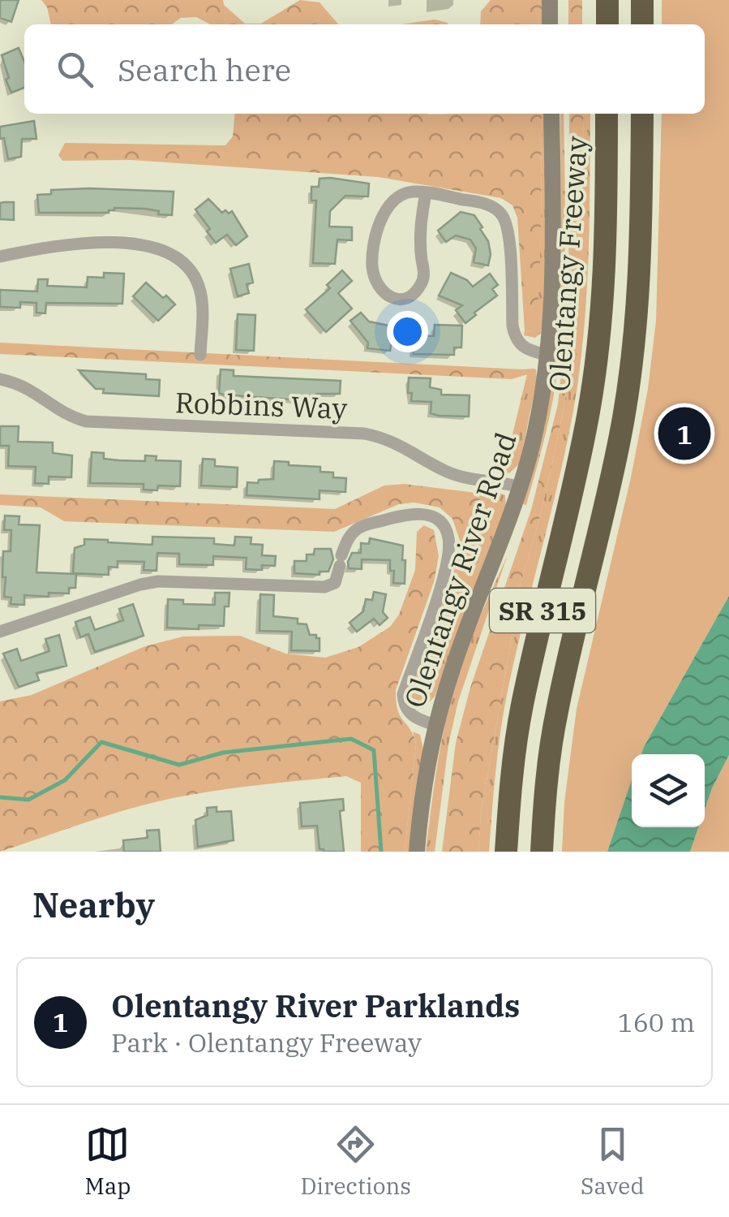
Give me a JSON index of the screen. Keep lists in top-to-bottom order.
{
  "streets": {
    "highway": ["Olentangy Freeway", "SR 315"],
    "main road": ["Olentangy River Road"],
    "street": ["Robbins Way"]
  },
  "crossings": [
    ["Robbins Way", "Olentangy River Road"]
  ],
  "page": {
    "search": "Search here",
    "pins": "1",
    "heading": "Nearby",
    "list": [
      {
        "mark": "1",
        "name": "Olentangy River Parklands",
        "note": "Park · Olentangy Freeway",
        "value": "160 m"
      }
    ],
    "nav": ["Map", "Directions", "Saved"]
  }
}
